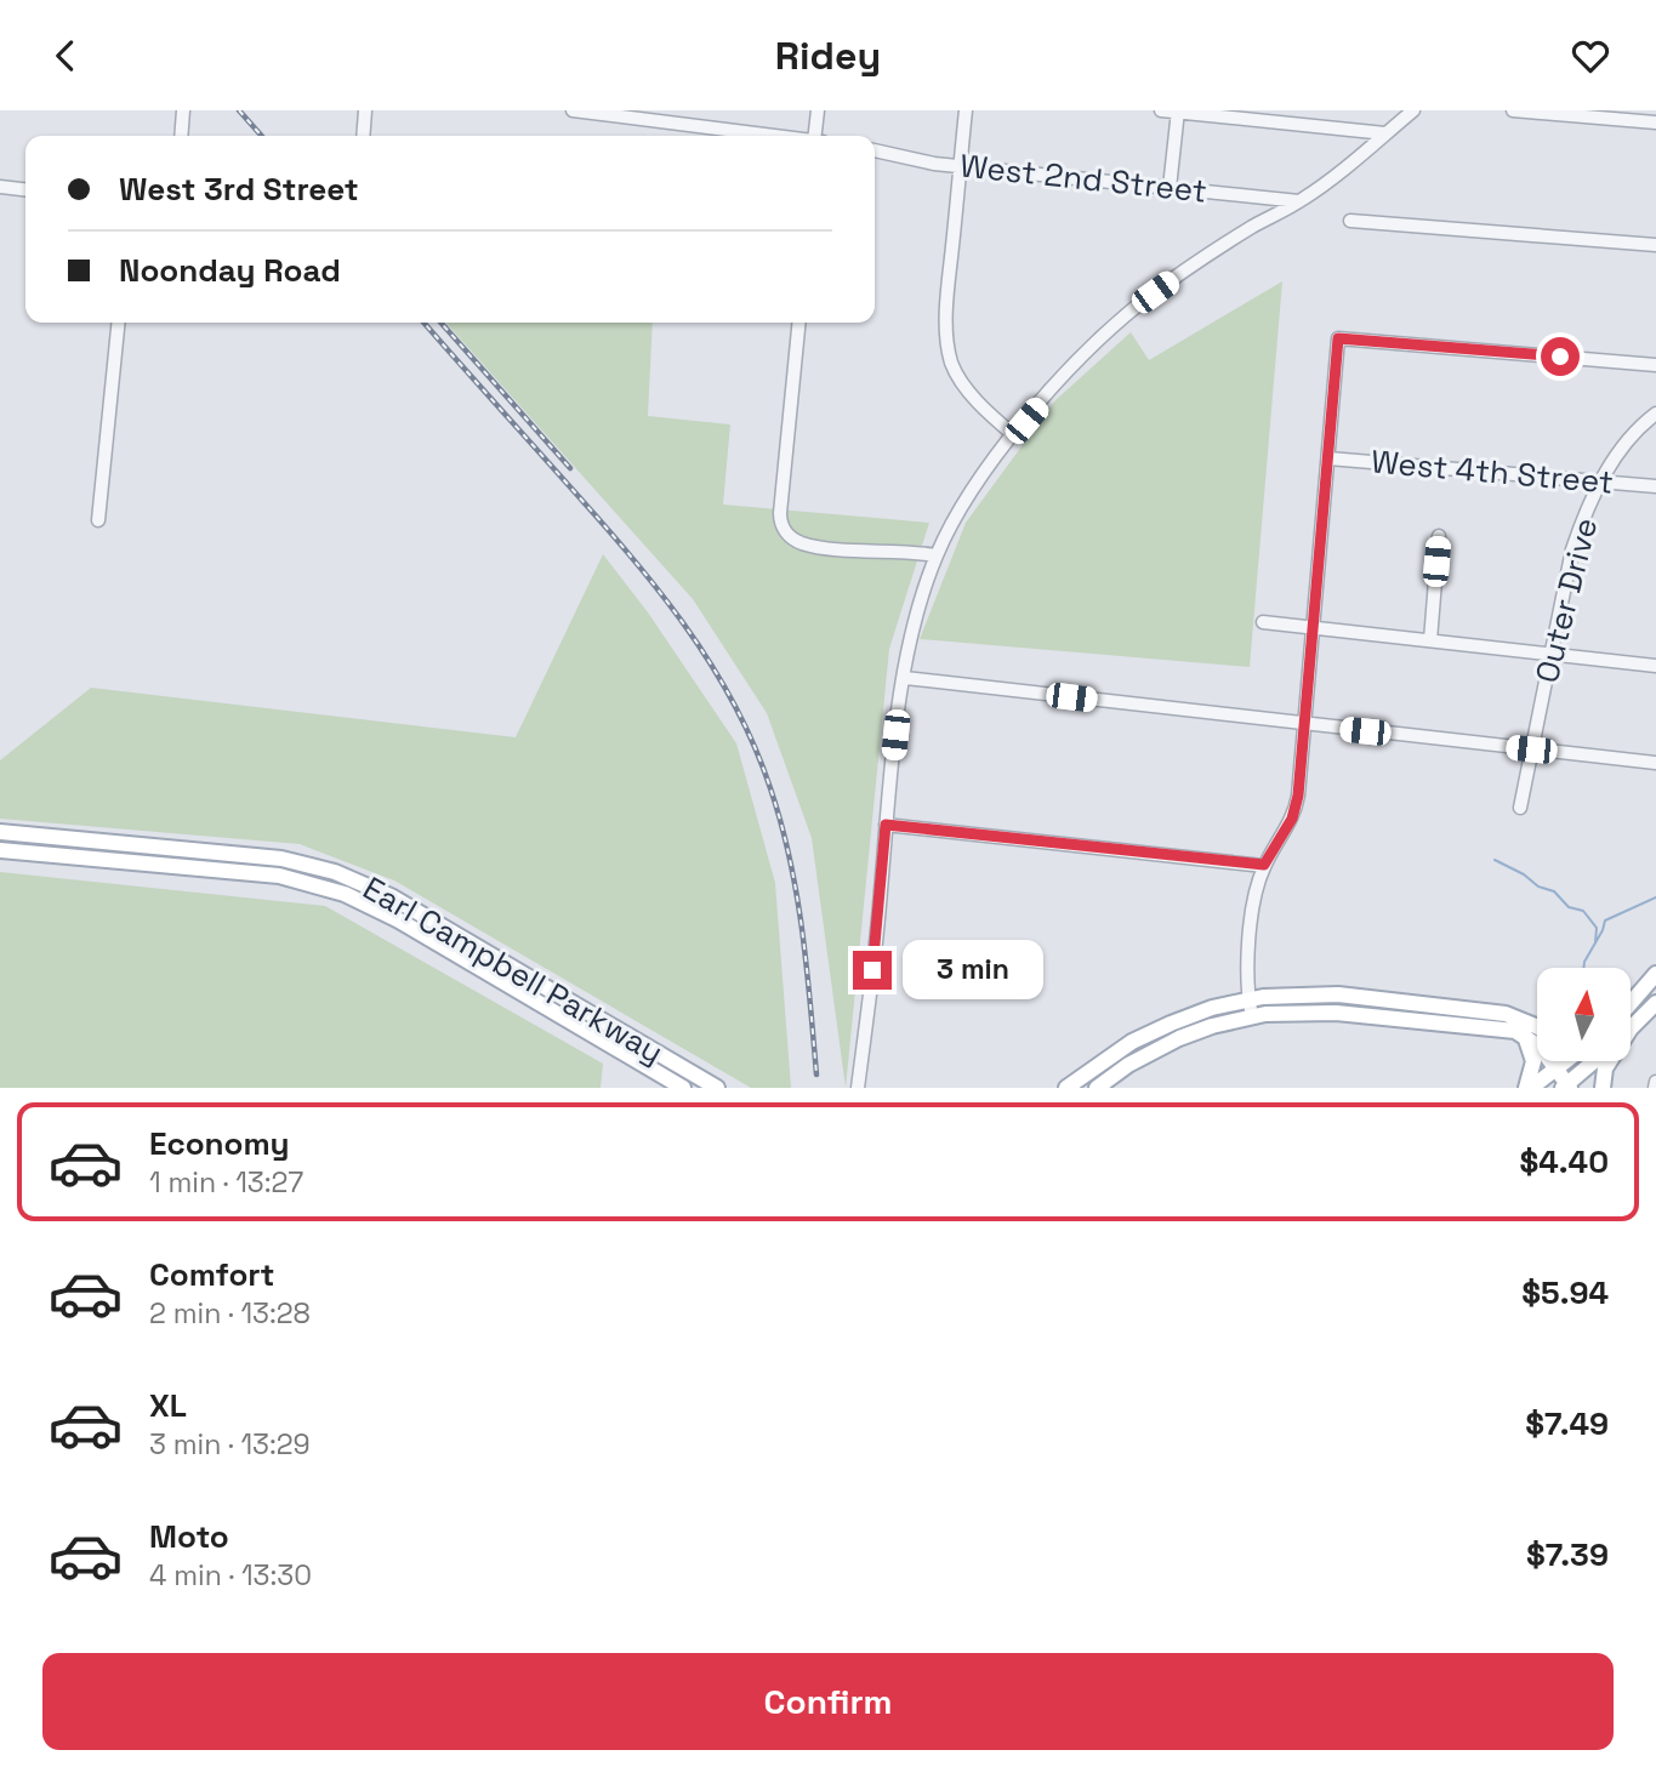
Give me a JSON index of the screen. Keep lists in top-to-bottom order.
{
  "streets": {
    "main road": ["Earl Campbell Parkway"],
    "street": ["West 2nd Street", "West 4th Street", "Outer Drive"]
  },
  "crossings": [
    ["West 4th Street", "Outer Drive"]
  ],
  "north": "top",
  "page": {
    "header": "Ridey",
    "banner": ["West 3rd Street", "Noonday Road"],
    "bubble": "3 min",
    "list": [
      {
        "name": "Economy",
        "note": "1 min · 13:27",
        "value": "$4.40"
      },
      {
        "name": "Comfort",
        "note": "2 min · 13:28",
        "value": "$5.94"
      },
      {
        "name": "XL",
        "note": "3 min · 13:29",
        "value": "$7.49"
      },
      {
        "name": "Moto",
        "note": "4 min · 13:30",
        "value": "$7.39"
      }
    ],
    "buttons": "Confirm"
  }
}
